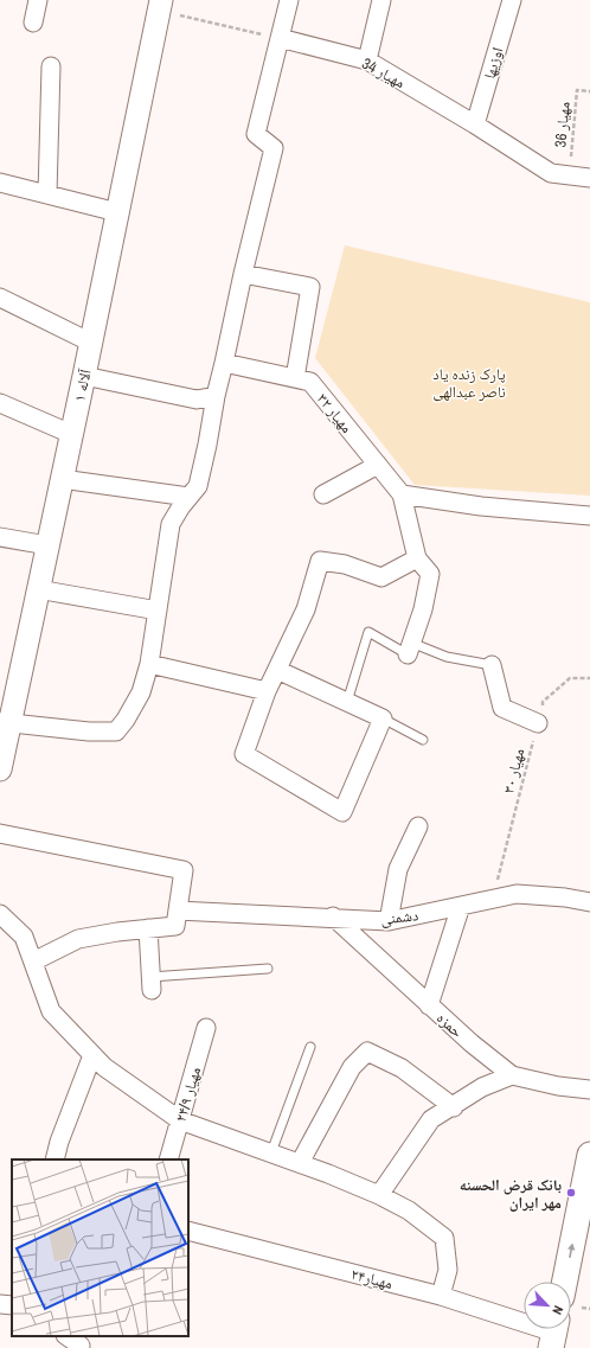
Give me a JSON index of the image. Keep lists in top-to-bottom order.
{
  "streets": {
    "street": [
      "اوزیها",
      "مهیار 34",
      "آلاله ۱",
      "مهیار ۳۲",
      "دشمنی",
      "حمزه",
      "مهیار ۲۴/۹",
      "مهیار۲۴"
    ],
    "path": ["مهیار 36", "مهیار ۳۰"]
  },
  "crossings": [
    ["اوزیها", "مهیار 34"],
    ["مهیار 34", "مهیار 36"],
    ["مهیار ۳۰", "دشمنی"],
    ["دشمنی", "حمزه"]
  ],
  "parks": ["پارک زنده یاد ناصر عبدالهی"],
  "places": ["بانک قرض الحسنه مهر ایران"],
  "north": "bottom right"
}
